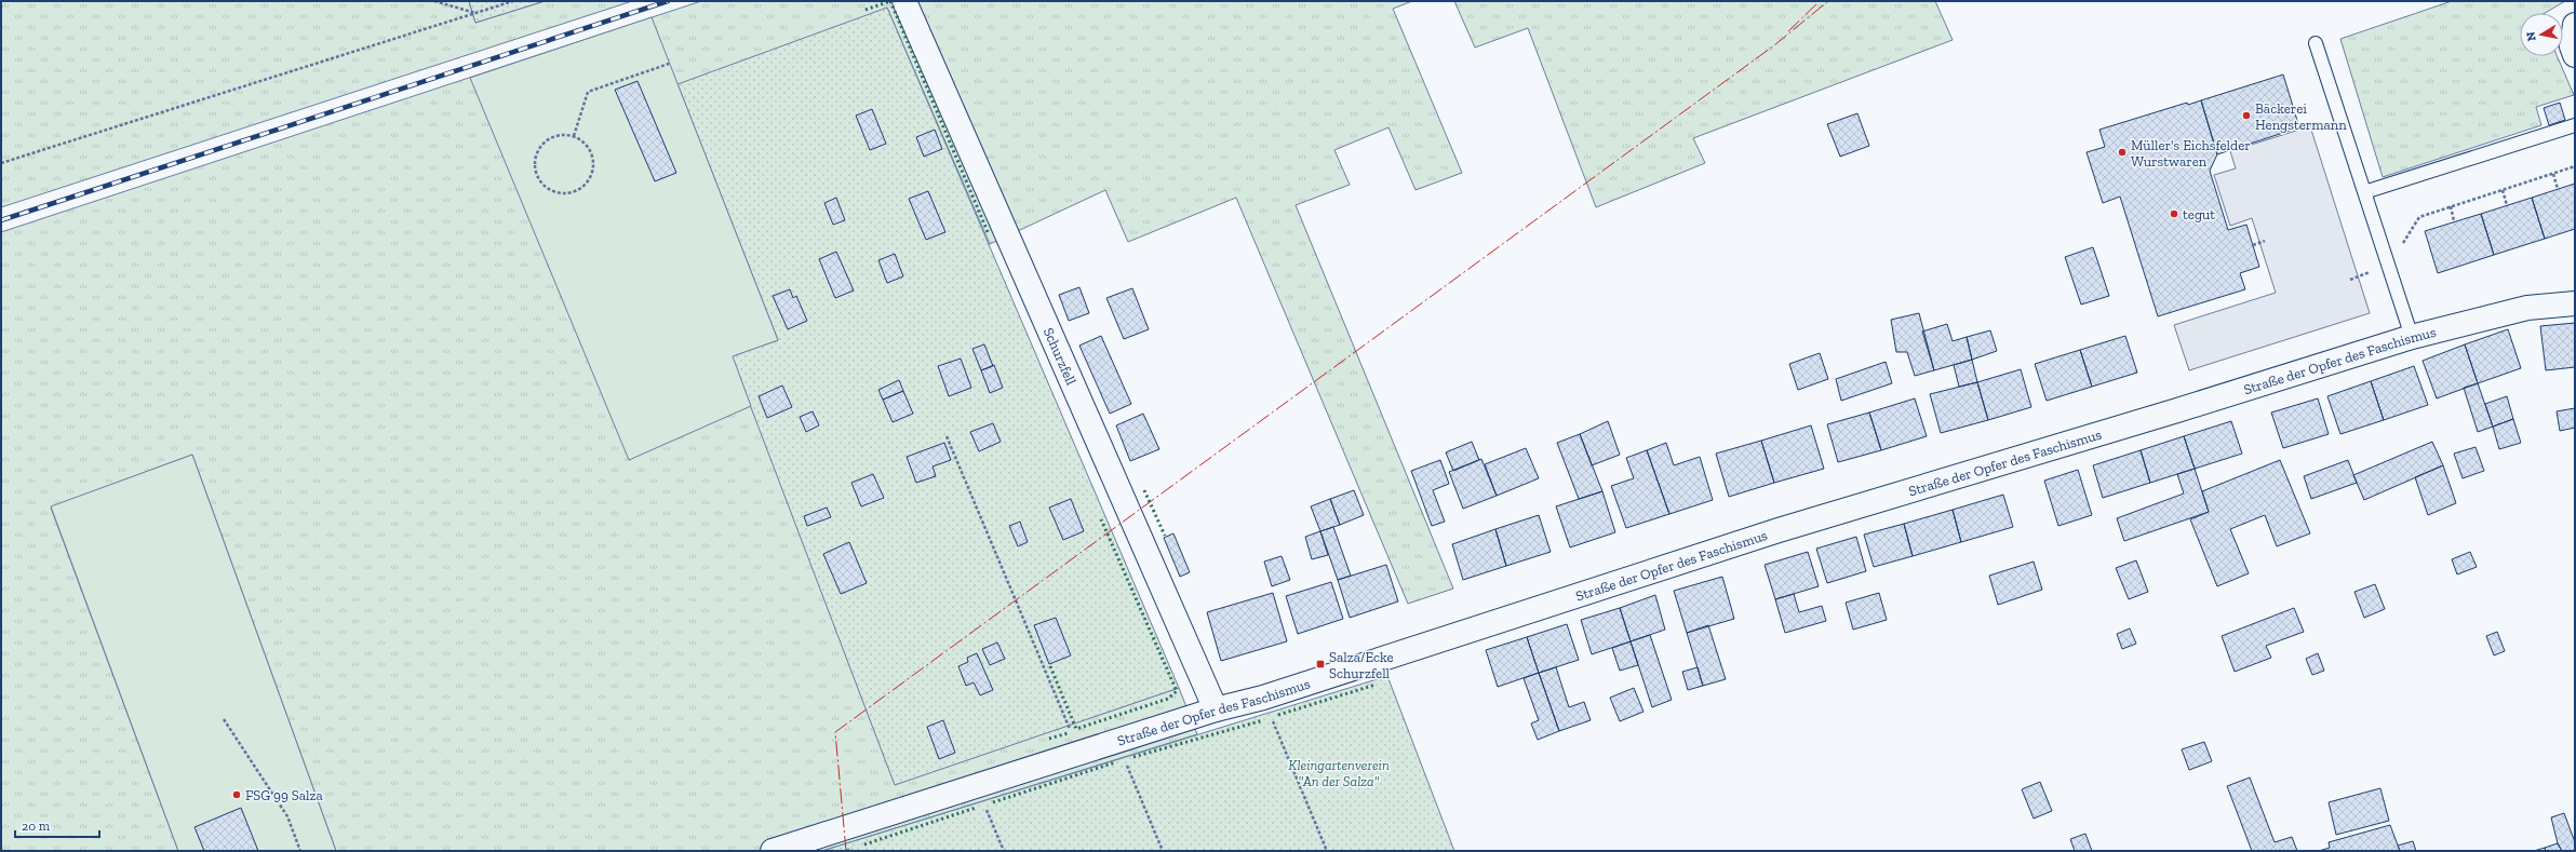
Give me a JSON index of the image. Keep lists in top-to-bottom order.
{
  "streets": {
    "street": ["Schurzfell", "Straße der Opfer des Faschismus"]
  },
  "crossings": [
    ["Schurzfell", "Straße der Opfer des Faschismus"]
  ],
  "parks": ["Kleingartenverein \"An der Salza\""],
  "places": {
    "other": [
      "Bäckerei Hengstermann",
      "Müller's Eichsfelder Wurstwaren",
      "tegut",
      "FSG 99 Salza"
    ],
    "transit": ["Salza/Ecke Schurzfell"]
  },
  "scale_bar": "20 m",
  "north": "left"
}
